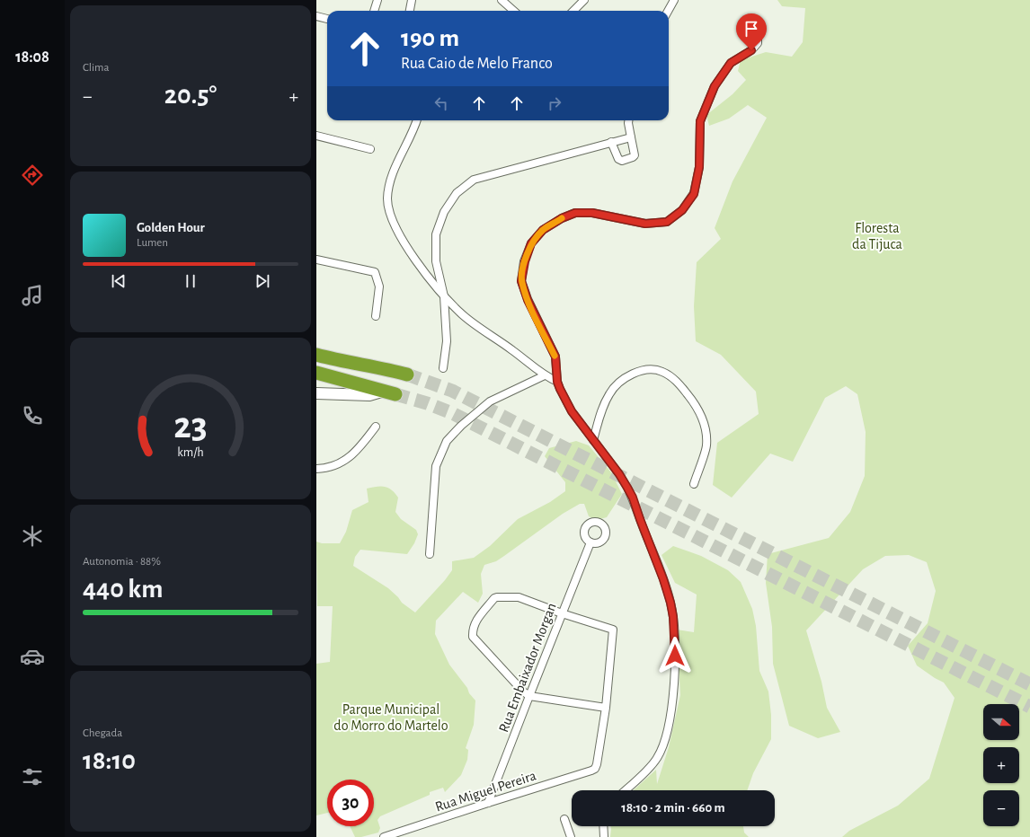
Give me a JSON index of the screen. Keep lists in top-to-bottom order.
{
  "streets": {
    "street": ["Rua Embaixador Morgan", "Rua Miguel Pereira"]
  },
  "crossings": [
    ["Rua Embaixador Morgan", "Rua Miguel Pereira"]
  ],
  "parks": ["Floresta da Tijuca", "Parque Municipal do Morro do Martelo"],
  "north": "right",
  "page": {
    "tabs": "18:08",
    "tile": [
      "Clima",
      ["Autonomia · 88%", "440 km"],
      ["Chegada", "18:10"]
    ],
    "turn": ["190 m", "Rua Caio de Melo Franco"],
    "heat": ["−", "20.5°", "+"],
    "song": ["Golden Hour", "Lumen"],
    "map_buttons": ["+", "−"],
    "limit": "30",
    "trip": "18:10 · 2 min · 660 m",
    "gauge": ["23", "km/h"]
  }
}
